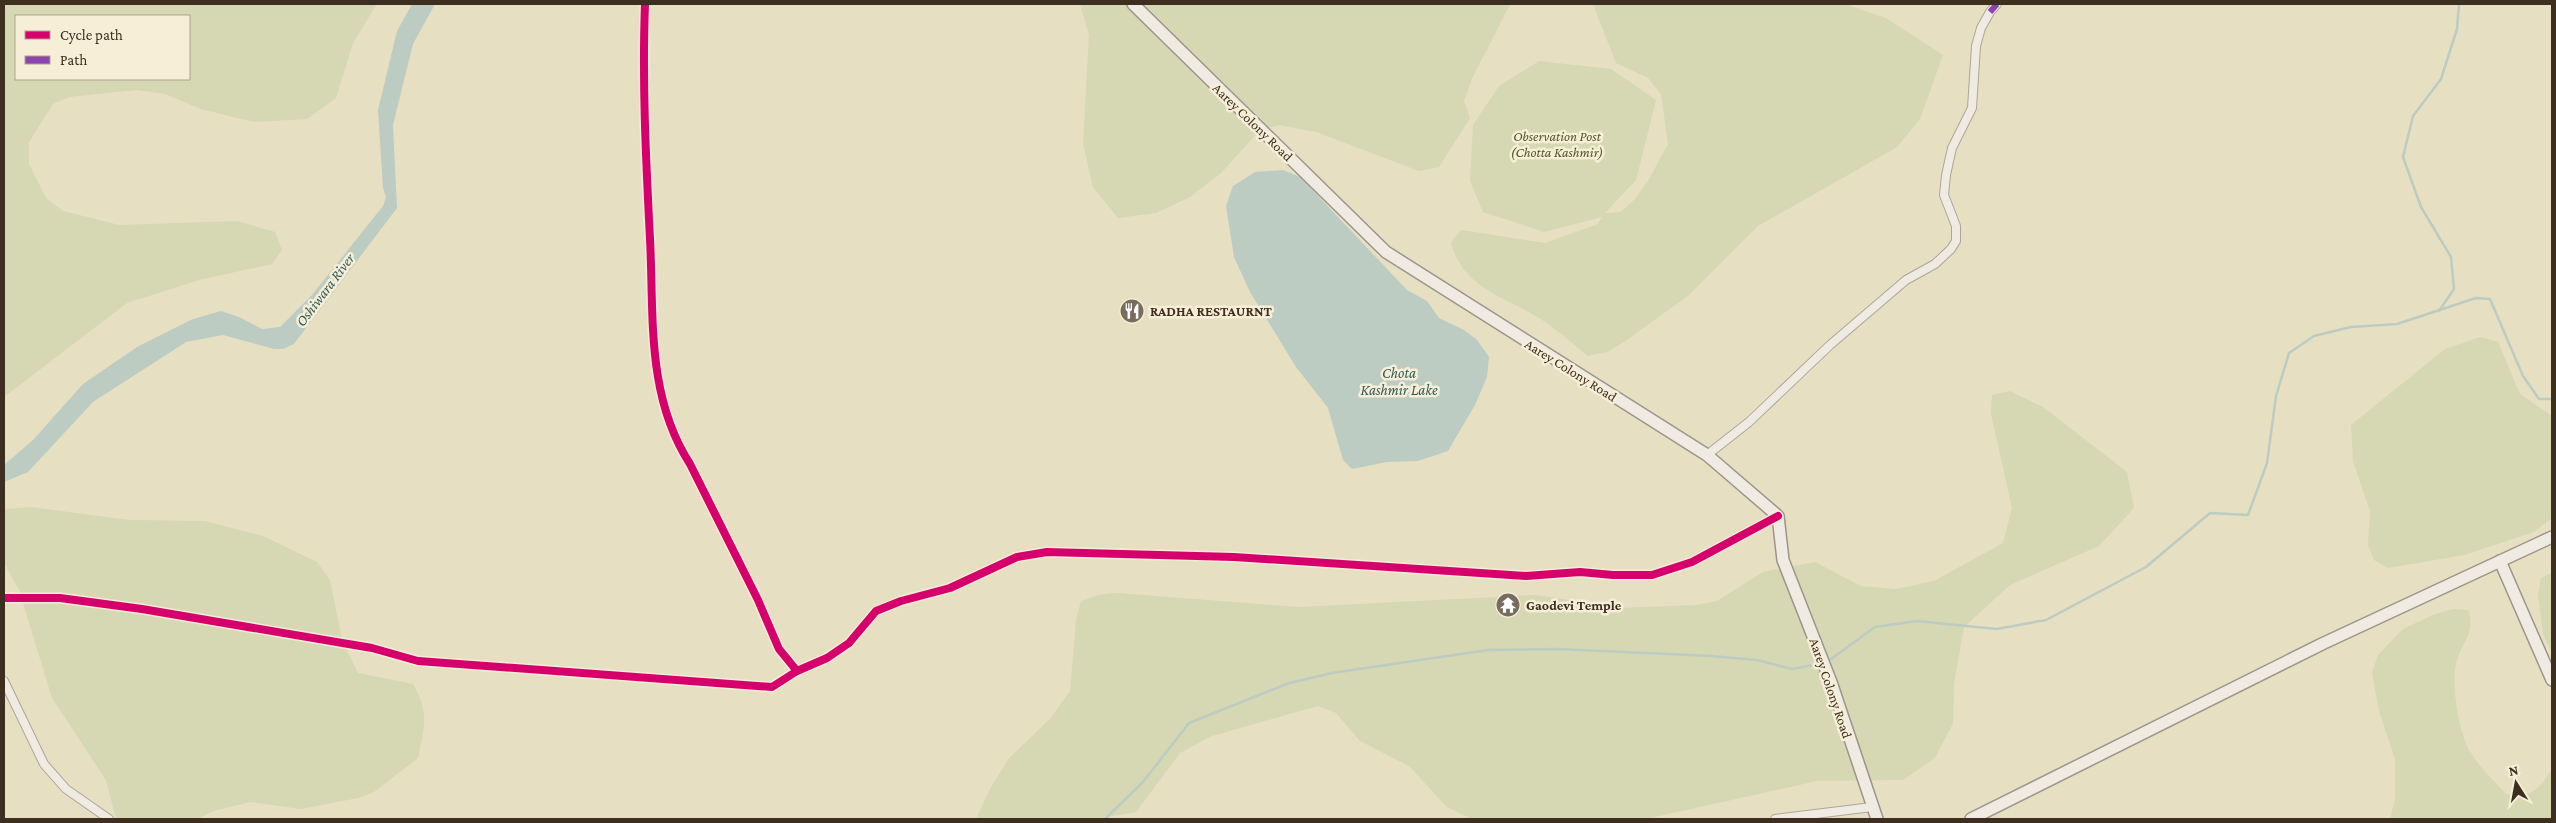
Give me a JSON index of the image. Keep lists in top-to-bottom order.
{
  "streets": {
    "main road": ["Aarey Colony Road"]
  },
  "water": ["Oshiwara River", "Chota Kashmir Lake"],
  "parks": ["Observation Post (Chotta Kashmir)"],
  "places": {
    "restaurant": ["RADHA RESTAURNT"],
    "temple": ["Gaodevi Temple"]
  },
  "legend": ["Cycle path", "Path"],
  "north": "top"
}
